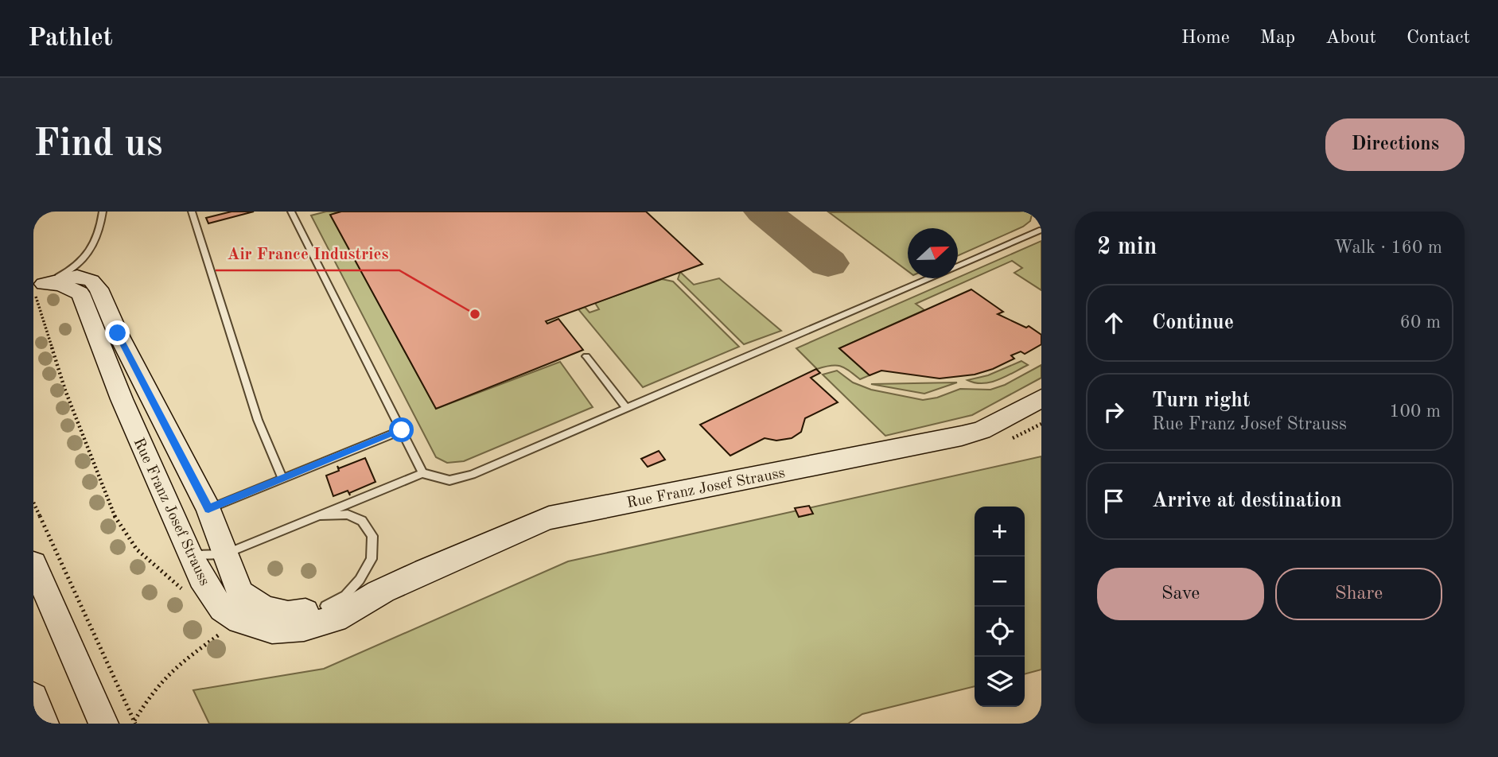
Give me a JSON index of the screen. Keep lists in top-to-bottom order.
{
  "streets": {
    "street": ["Rue Franz Josef Strauss"]
  },
  "places": ["Air France Industries"],
  "north": "right",
  "page": {
    "header": "Pathlet",
    "nav": [
      "Home",
      "Map",
      "About",
      "Contact"
    ],
    "buttons": [
      "Directions",
      ["Save", "Share"]
    ],
    "title": "Find us",
    "heading": ["2 min", "Walk · 160 m"],
    "list": [
      ["Continue", "60 m"],
      ["Turn right", "Rue Franz Josef Strauss", "100 m"],
      "Arrive at destination"
    ],
    "map_buttons": ["+", "−"]
  }
}
